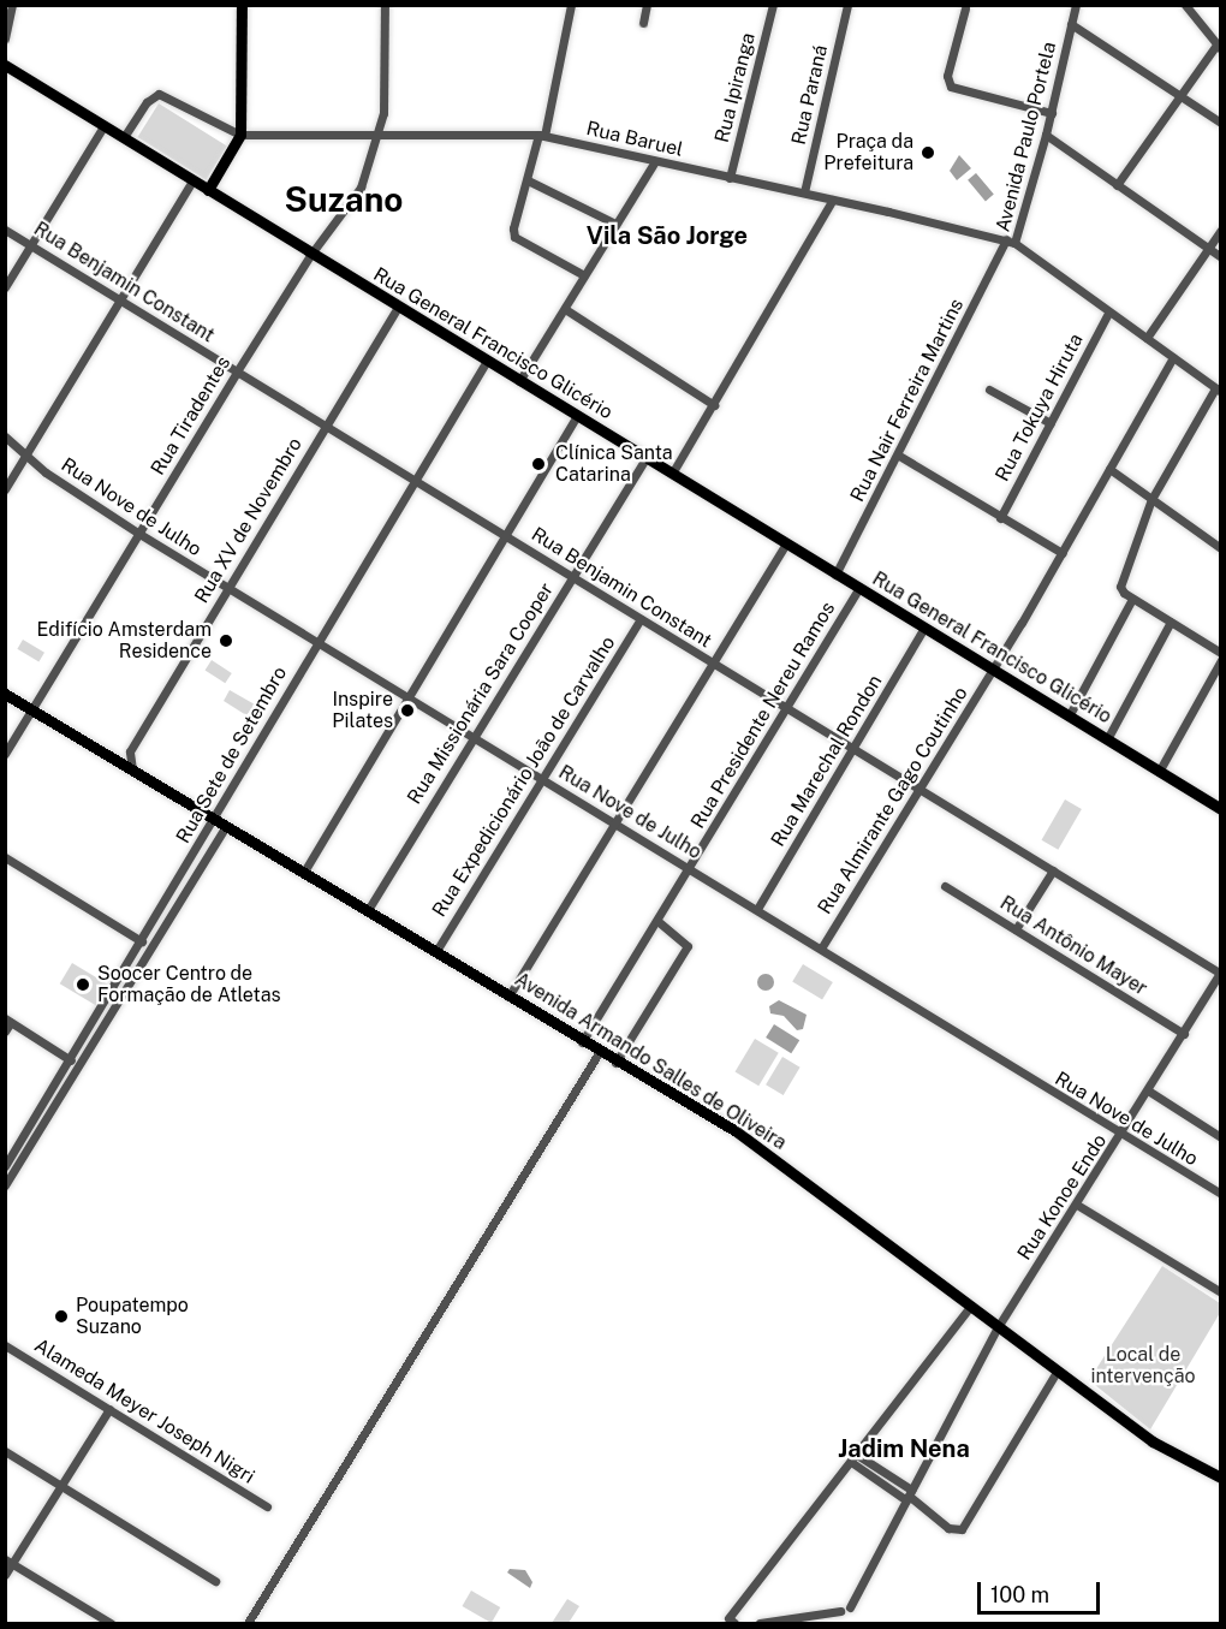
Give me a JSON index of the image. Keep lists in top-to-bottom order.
{
  "streets": {
    "main road": ["Rua General Francisco Glicério", "Avenida Armando Salles de Oliveira"],
    "street": [
      "Rua Ipiranga",
      "Rua Paraná",
      "Avenida Paulo Portela",
      "Rua Baruel",
      "Rua Benjamin Constant",
      "Rua Nair Ferreira Martins",
      "Rua Tokuya Hiruta",
      "Rua Tiradentes",
      "Rua Nove de Julho",
      "Rua XV de Novembro",
      "Rua Missionária Sara Cooper",
      "Rua Presidente Nereu Ramos",
      "Rua Sete de Setembro",
      "Rua Marechal Rondon",
      "Rua Expedicionário João de Carvalho",
      "Rua Almirante Gago Coutinho",
      "Rua Antônio Mayer",
      "Rua Konoe Endo",
      "Alameda Meyer Joseph Nigri"
    ]
  },
  "crossings": [
    ["Rua Ipiranga", "Rua Baruel"],
    ["Rua Paraná", "Rua Baruel"],
    ["Avenida Paulo Portela", "Rua Baruel"],
    ["Avenida Paulo Portela", "Rua Nair Ferreira Martins"],
    ["Avenida Paulo Portela", "Rua Tokuya Hiruta"],
    ["Rua Baruel", "Rua Nair Ferreira Martins"],
    ["Rua Baruel", "Rua Tiradentes"],
    ["Rua Benjamin Constant", "Rua Tiradentes"],
    ["Rua Benjamin Constant", "Rua XV de Novembro"],
    ["Rua Benjamin Constant", "Rua Missionária Sara Cooper"],
    ["Rua Benjamin Constant", "Rua Presidente Nereu Ramos"],
    ["Rua Benjamin Constant", "Rua Sete de Setembro"],
    ["Rua Benjamin Constant", "Rua Marechal Rondon"],
    ["Rua Benjamin Constant", "Rua Expedicionário João de Carvalho"],
    ["Rua Benjamin Constant", "Rua Almirante Gago Coutinho"],
    ["Rua Benjamin Constant", "Rua Konoe Endo"],
    ["Rua General Francisco Glicério", "Rua Nair Ferreira Martins"],
    ["Rua General Francisco Glicério", "Rua Tiradentes"],
    ["Rua General Francisco Glicério", "Rua XV de Novembro"],
    ["Rua General Francisco Glicério", "Rua Missionária Sara Cooper"],
    ["Rua General Francisco Glicério", "Rua Presidente Nereu Ramos"],
    ["Rua General Francisco Glicério", "Rua Sete de Setembro"],
    ["Rua General Francisco Glicério", "Rua Marechal Rondon"],
    ["Rua General Francisco Glicério", "Rua Almirante Gago Coutinho"],
    ["Rua Tiradentes", "Rua Nove de Julho"],
    ["Rua Tiradentes", "Avenida Armando Salles de Oliveira"],
    ["Rua Nove de Julho", "Rua XV de Novembro"],
    ["Rua Nove de Julho", "Rua Missionária Sara Cooper"],
    ["Rua Nove de Julho", "Rua Presidente Nereu Ramos"],
    ["Rua Nove de Julho", "Rua Sete de Setembro"],
    ["Rua Nove de Julho", "Rua Marechal Rondon"],
    ["Rua Nove de Julho", "Rua Expedicionário João de Carvalho"],
    ["Rua Nove de Julho", "Rua Almirante Gago Coutinho"],
    ["Rua Nove de Julho", "Rua Konoe Endo"],
    ["Rua Missionária Sara Cooper", "Avenida Armando Salles de Oliveira"],
    ["Rua Presidente Nereu Ramos", "Avenida Armando Salles de Oliveira"],
    ["Rua Sete de Setembro", "Avenida Armando Salles de Oliveira"],
    ["Rua Expedicionário João de Carvalho", "Avenida Armando Salles de Oliveira"],
    ["Rua Antônio Mayer", "Rua Konoe Endo"],
    ["Avenida Armando Salles de Oliveira", "Rua Konoe Endo"]
  ],
  "districts": ["Suzano", "Vila São Jorge", "Jadim Nena"],
  "parks": ["Local de intervenção"],
  "places": [
    "Praça da Prefeitura",
    "Clínica Santa Catarina",
    "Edifício Amsterdam Residence",
    "Inspire Pilates",
    "Soocer Centro de Formação de Atletas",
    "Poupatempo Suzano"
  ],
  "scale_bar": "100 m"
}
